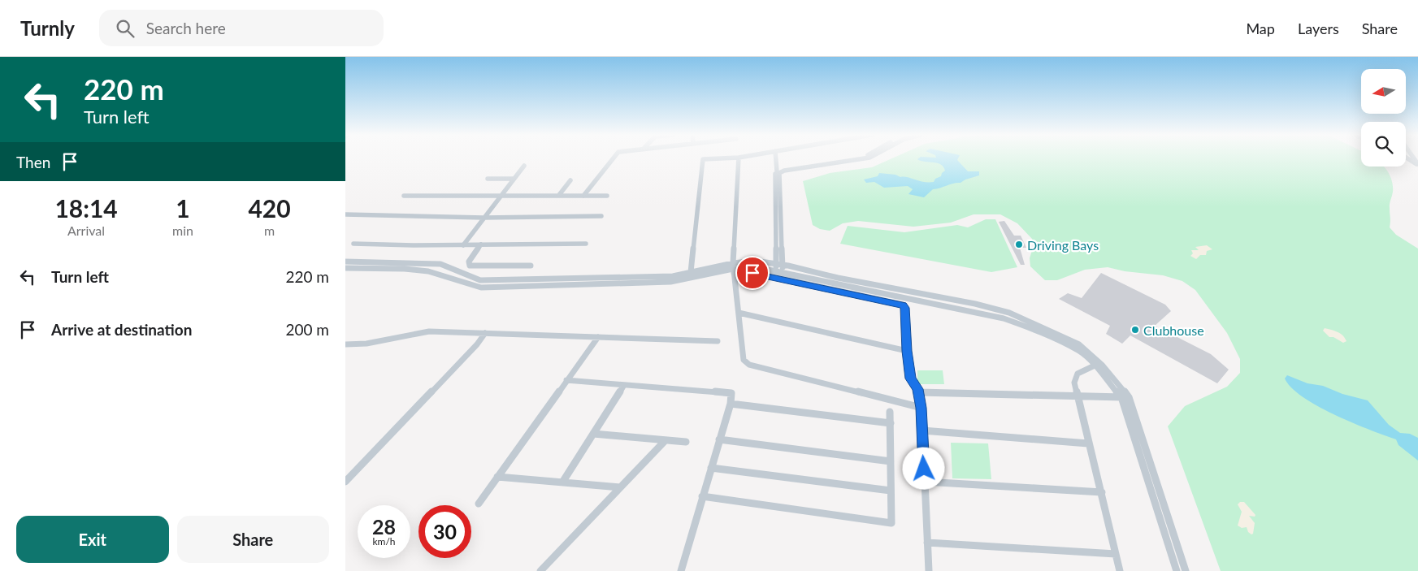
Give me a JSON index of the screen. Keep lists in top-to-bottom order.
{
  "places": ["Driving Bays", "Clubhouse"],
  "north": "left",
  "page": {
    "header": "Turnly",
    "search": "Search here",
    "nav": ["Map", "Layers", "Share"],
    "turn": ["220 m", "Turn left"],
    "then": "Then",
    "eta": [
      "18:14",
      "Arrival",
      "1",
      "min",
      "420",
      "m"
    ],
    "list": [
      {
        "name": "Turn left",
        "value": "220 m"
      },
      {
        "name": "Arrive at destination",
        "value": "200 m"
      }
    ],
    "speed": "28 km/h",
    "limit": "30",
    "buttons": ["Exit", "Share"]
  }
}
